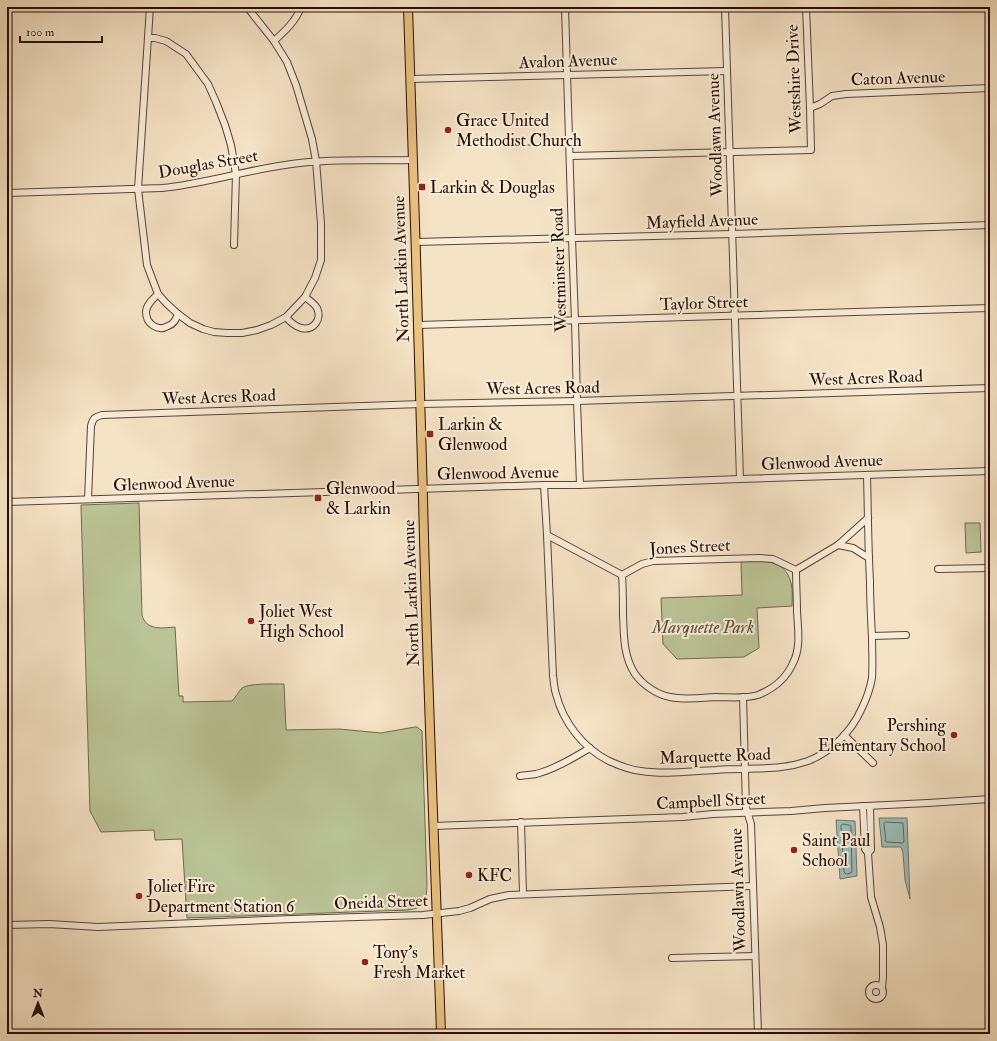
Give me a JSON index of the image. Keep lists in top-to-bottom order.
{
  "streets": {
    "main road": ["North Larkin Avenue"],
    "street": [
      "Avalon Avenue",
      "Caton Avenue",
      "Westshire Drive",
      "Woodlawn Avenue",
      "Douglas Street",
      "Mayfield Avenue",
      "Westminster Road",
      "Taylor Street",
      "West Acres Road",
      "Glenwood Avenue",
      "Jones Street",
      "Marquette Road",
      "Campbell Street",
      "Oneida Street"
    ]
  },
  "crossings": [
    ["Avalon Avenue", "Woodlawn Avenue"],
    ["Avalon Avenue", "North Larkin Avenue"],
    ["Avalon Avenue", "Westminster Road"],
    ["Caton Avenue", "Westshire Drive"],
    ["Westshire Drive", "Woodlawn Avenue"],
    ["Woodlawn Avenue", "Mayfield Avenue"],
    ["Woodlawn Avenue", "Taylor Street"],
    ["Woodlawn Avenue", "West Acres Road"],
    ["Woodlawn Avenue", "Glenwood Avenue"],
    ["Woodlawn Avenue", "Marquette Road"],
    ["Woodlawn Avenue", "Campbell Street"],
    ["Woodlawn Avenue", "Oneida Street"],
    ["Douglas Street", "North Larkin Avenue"],
    ["Mayfield Avenue", "North Larkin Avenue"],
    ["Mayfield Avenue", "Westminster Road"],
    ["North Larkin Avenue", "Taylor Street"],
    ["North Larkin Avenue", "West Acres Road"],
    ["North Larkin Avenue", "Glenwood Avenue"],
    ["North Larkin Avenue", "Campbell Street"],
    ["North Larkin Avenue", "Oneida Street"],
    ["Westminster Road", "Taylor Street"],
    ["Westminster Road", "West Acres Road"],
    ["Westminster Road", "Glenwood Avenue"],
    ["West Acres Road", "Glenwood Avenue"],
    ["Glenwood Avenue", "Marquette Road"]
  ],
  "parks": ["Marquette Park"],
  "places": {
    "other": [
      "Grace United Methodist Church",
      "Joliet West High School",
      "Pershing Elementary School",
      "Saint Paul School",
      "KFC",
      "Joliet Fire Department Station 6",
      "Tony's Fresh Market"
    ],
    "transit": ["Larkin & Douglas", "Larkin & Glenwood", "Glenwood & Larkin"]
  },
  "scale_bar": "100 m",
  "north": "top"
}
